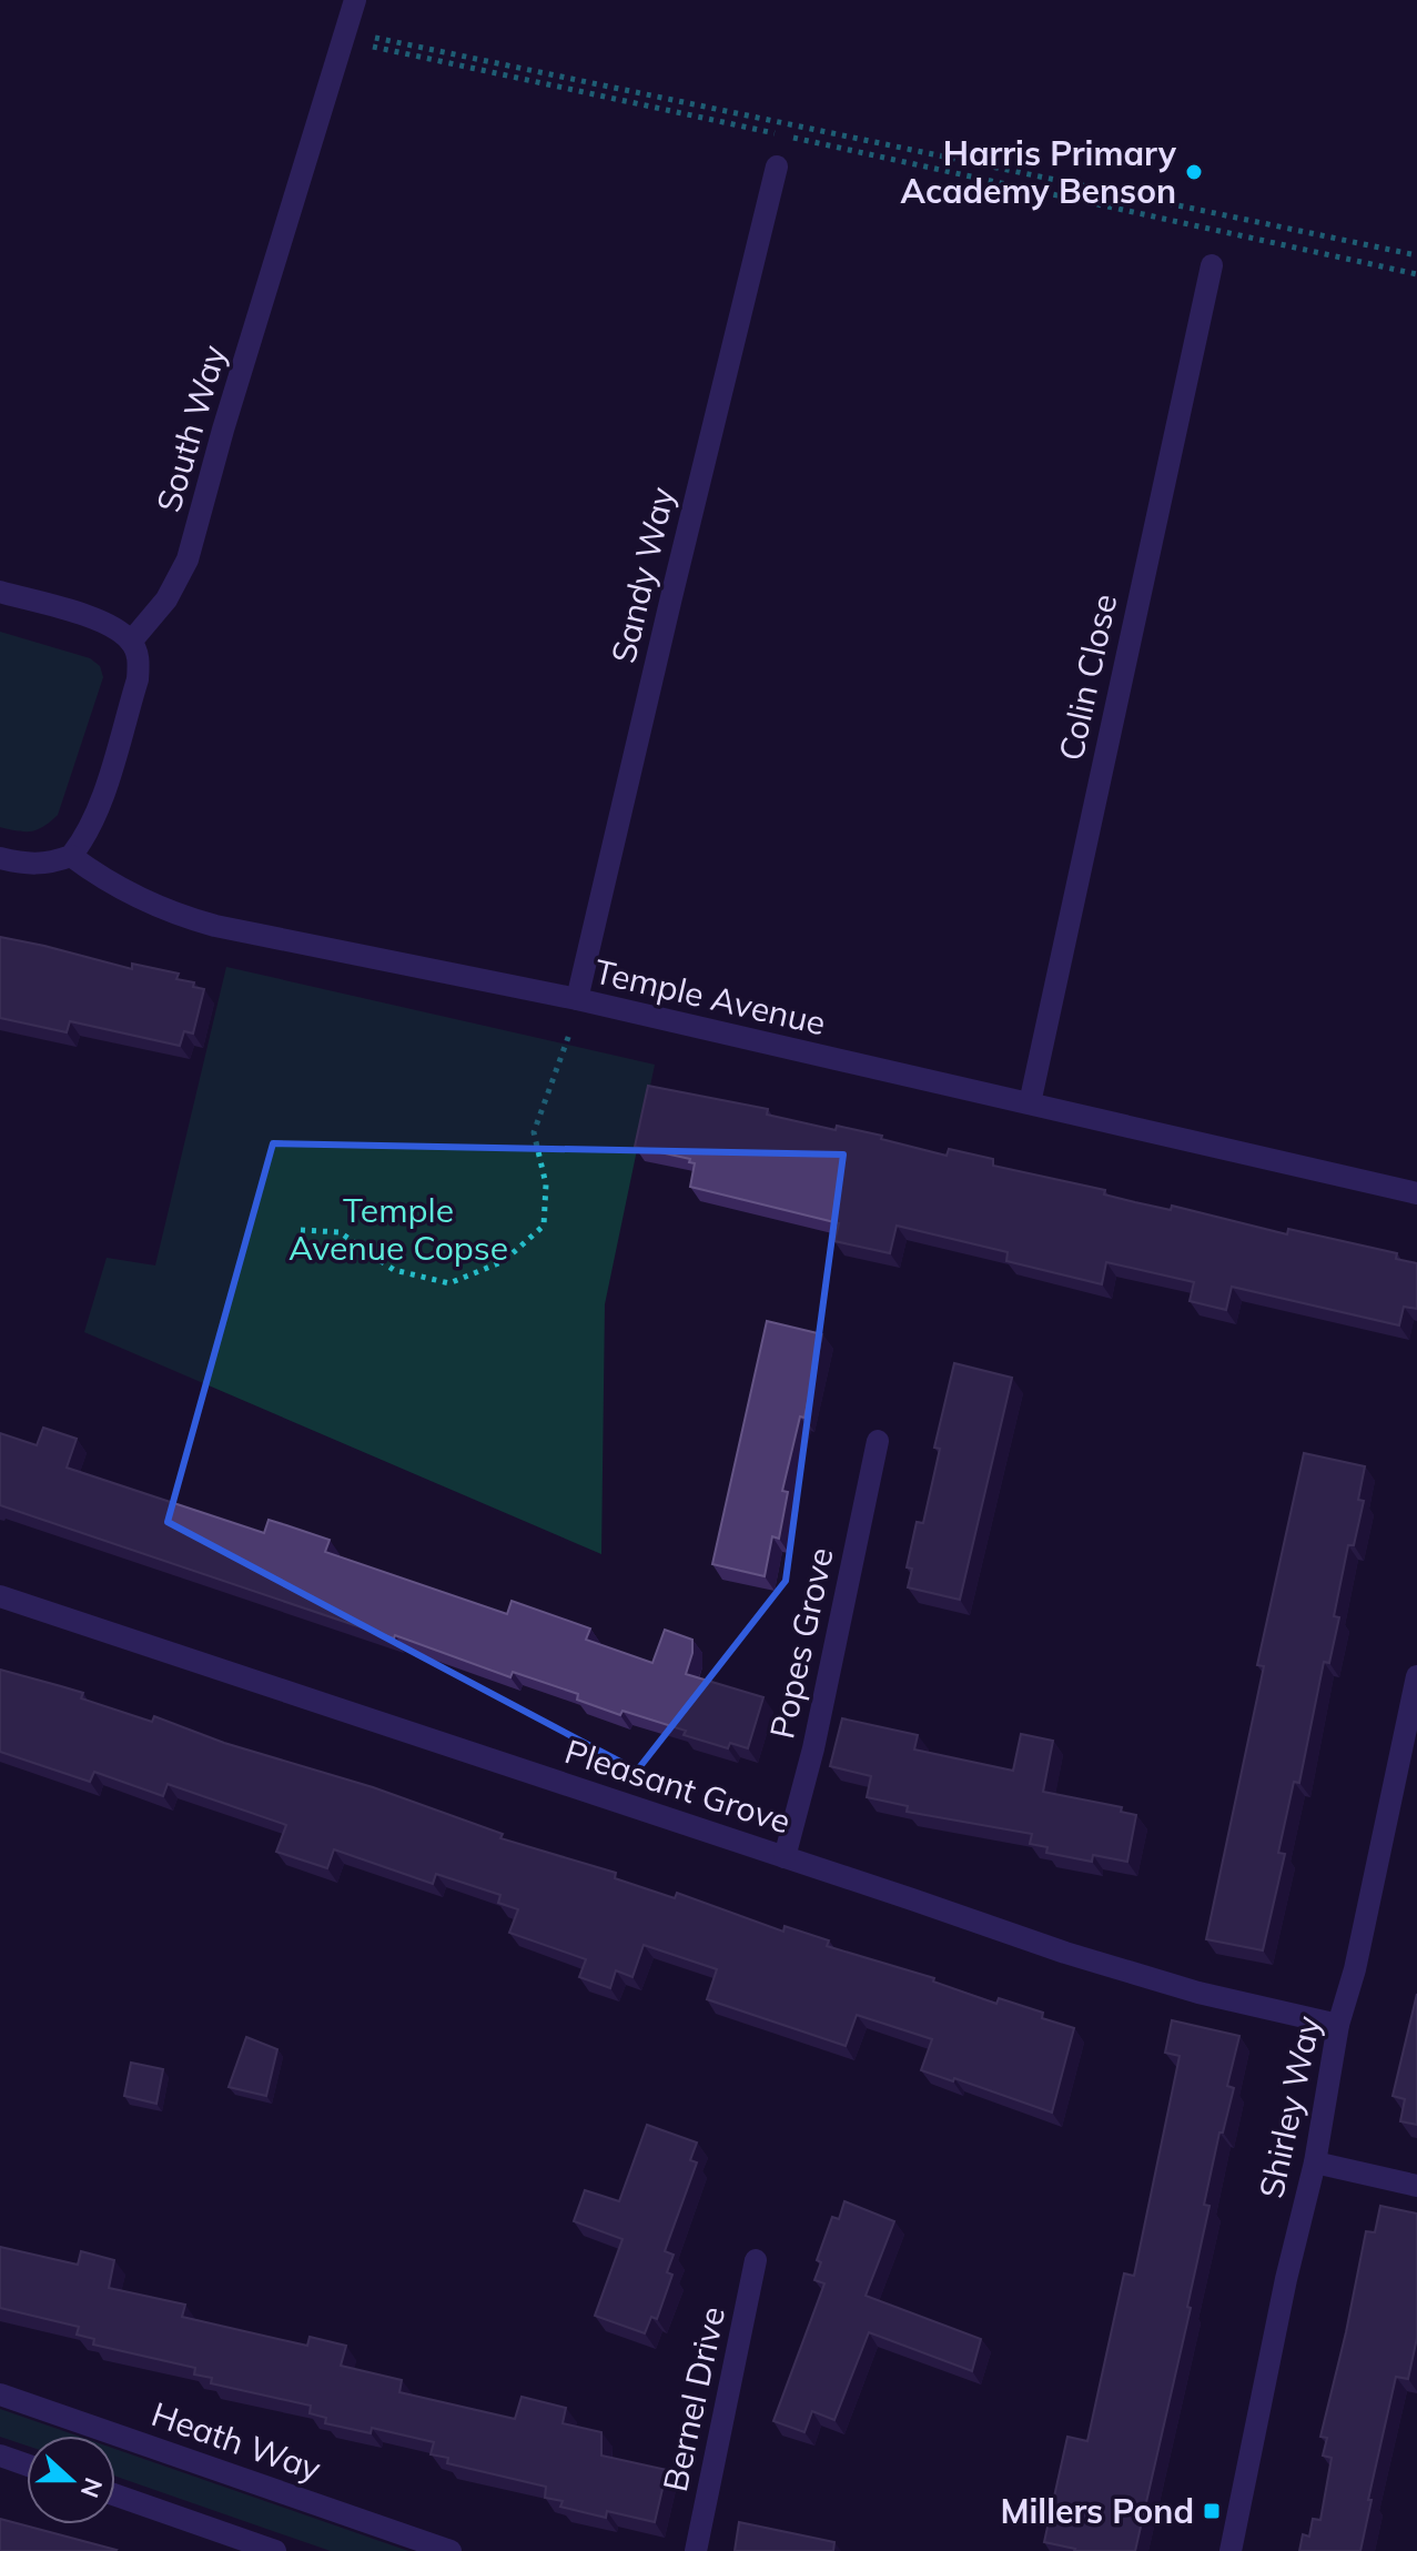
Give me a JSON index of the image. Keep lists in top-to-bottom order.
{
  "streets": {
    "street": [
      "South Way",
      "Sandy Way",
      "Colin Close",
      "Temple Avenue",
      "Popes Grove",
      "Pleasant Grove",
      "Shirley Way",
      "Bernel Drive",
      "Heath Way"
    ]
  },
  "crossings": [
    ["Sandy Way", "Temple Avenue"],
    ["Colin Close", "Temple Avenue"],
    ["Popes Grove", "Pleasant Grove"],
    ["Pleasant Grove", "Shirley Way"]
  ],
  "parks": ["Temple Avenue Copse"],
  "places": {
    "other": ["Harris Primary Academy Benson"],
    "transit": ["Millers Pond"]
  },
  "north": "right"
}
